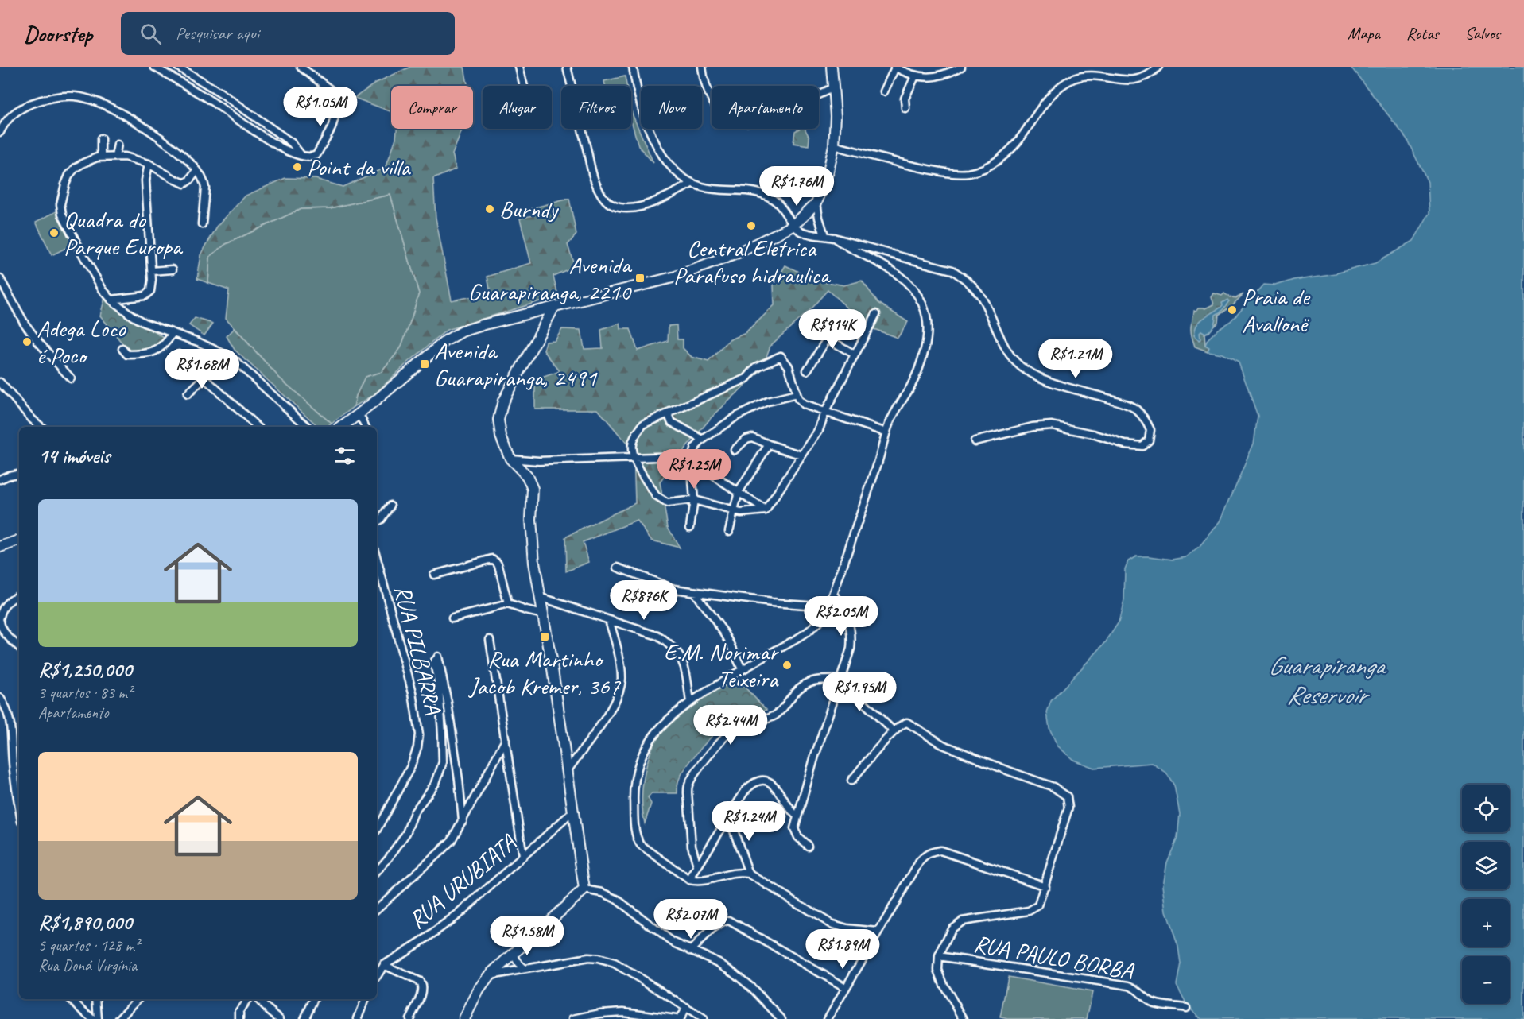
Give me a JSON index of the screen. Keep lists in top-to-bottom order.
{
  "streets": {
    "street": ["RUA PILBARRA", "RUA URUBIATA", "RUA PAULO BORBA"]
  },
  "water": ["Guarapiranga Reservoir"],
  "places": {
    "other": [
      "Point da villa",
      "Burndy",
      "Central Eletrica Parafuso hidraulica",
      "Quadra do Parque Europa",
      "Praia de Avallonë",
      "Adega Loco é Poco",
      "E.M. Norimar Teixeira"
    ],
    "transit": ["Avenida Guarapiranga, 2210", "Avenida Guarapiranga, 2491", "Rua Martinho Jacob Kremer, 367"]
  },
  "page": {
    "header": "Doorstep",
    "search": "Pesquisar aqui",
    "nav": ["Mapa", "Rotas", "Salvos"],
    "chip": [
      "Comprar",
      "Alugar",
      "Filtros",
      "Novo",
      "Apartamento"
    ],
    "price": [
      "R$1.05M",
      "R$1.76M",
      "R$914K",
      "R$1.21M",
      "R$1.68M",
      "R$1.25M",
      "R$876K",
      "R$2.05M",
      "R$1.95M",
      "R$2.44M",
      "R$1.24M",
      "R$2.07M",
      "R$1.58M",
      "R$1.89M"
    ],
    "heading": "14 imóveis",
    "list": [
      {
        "name": "R$1,250,000",
        "note": "3 quartos · 83 m² · Apartamento"
      },
      {
        "name": "R$1,890,000",
        "note": "5 quartos · 128 m² · Rua Doná Virgínia"
      }
    ],
    "map_buttons": ["+", "−"]
  }
}
